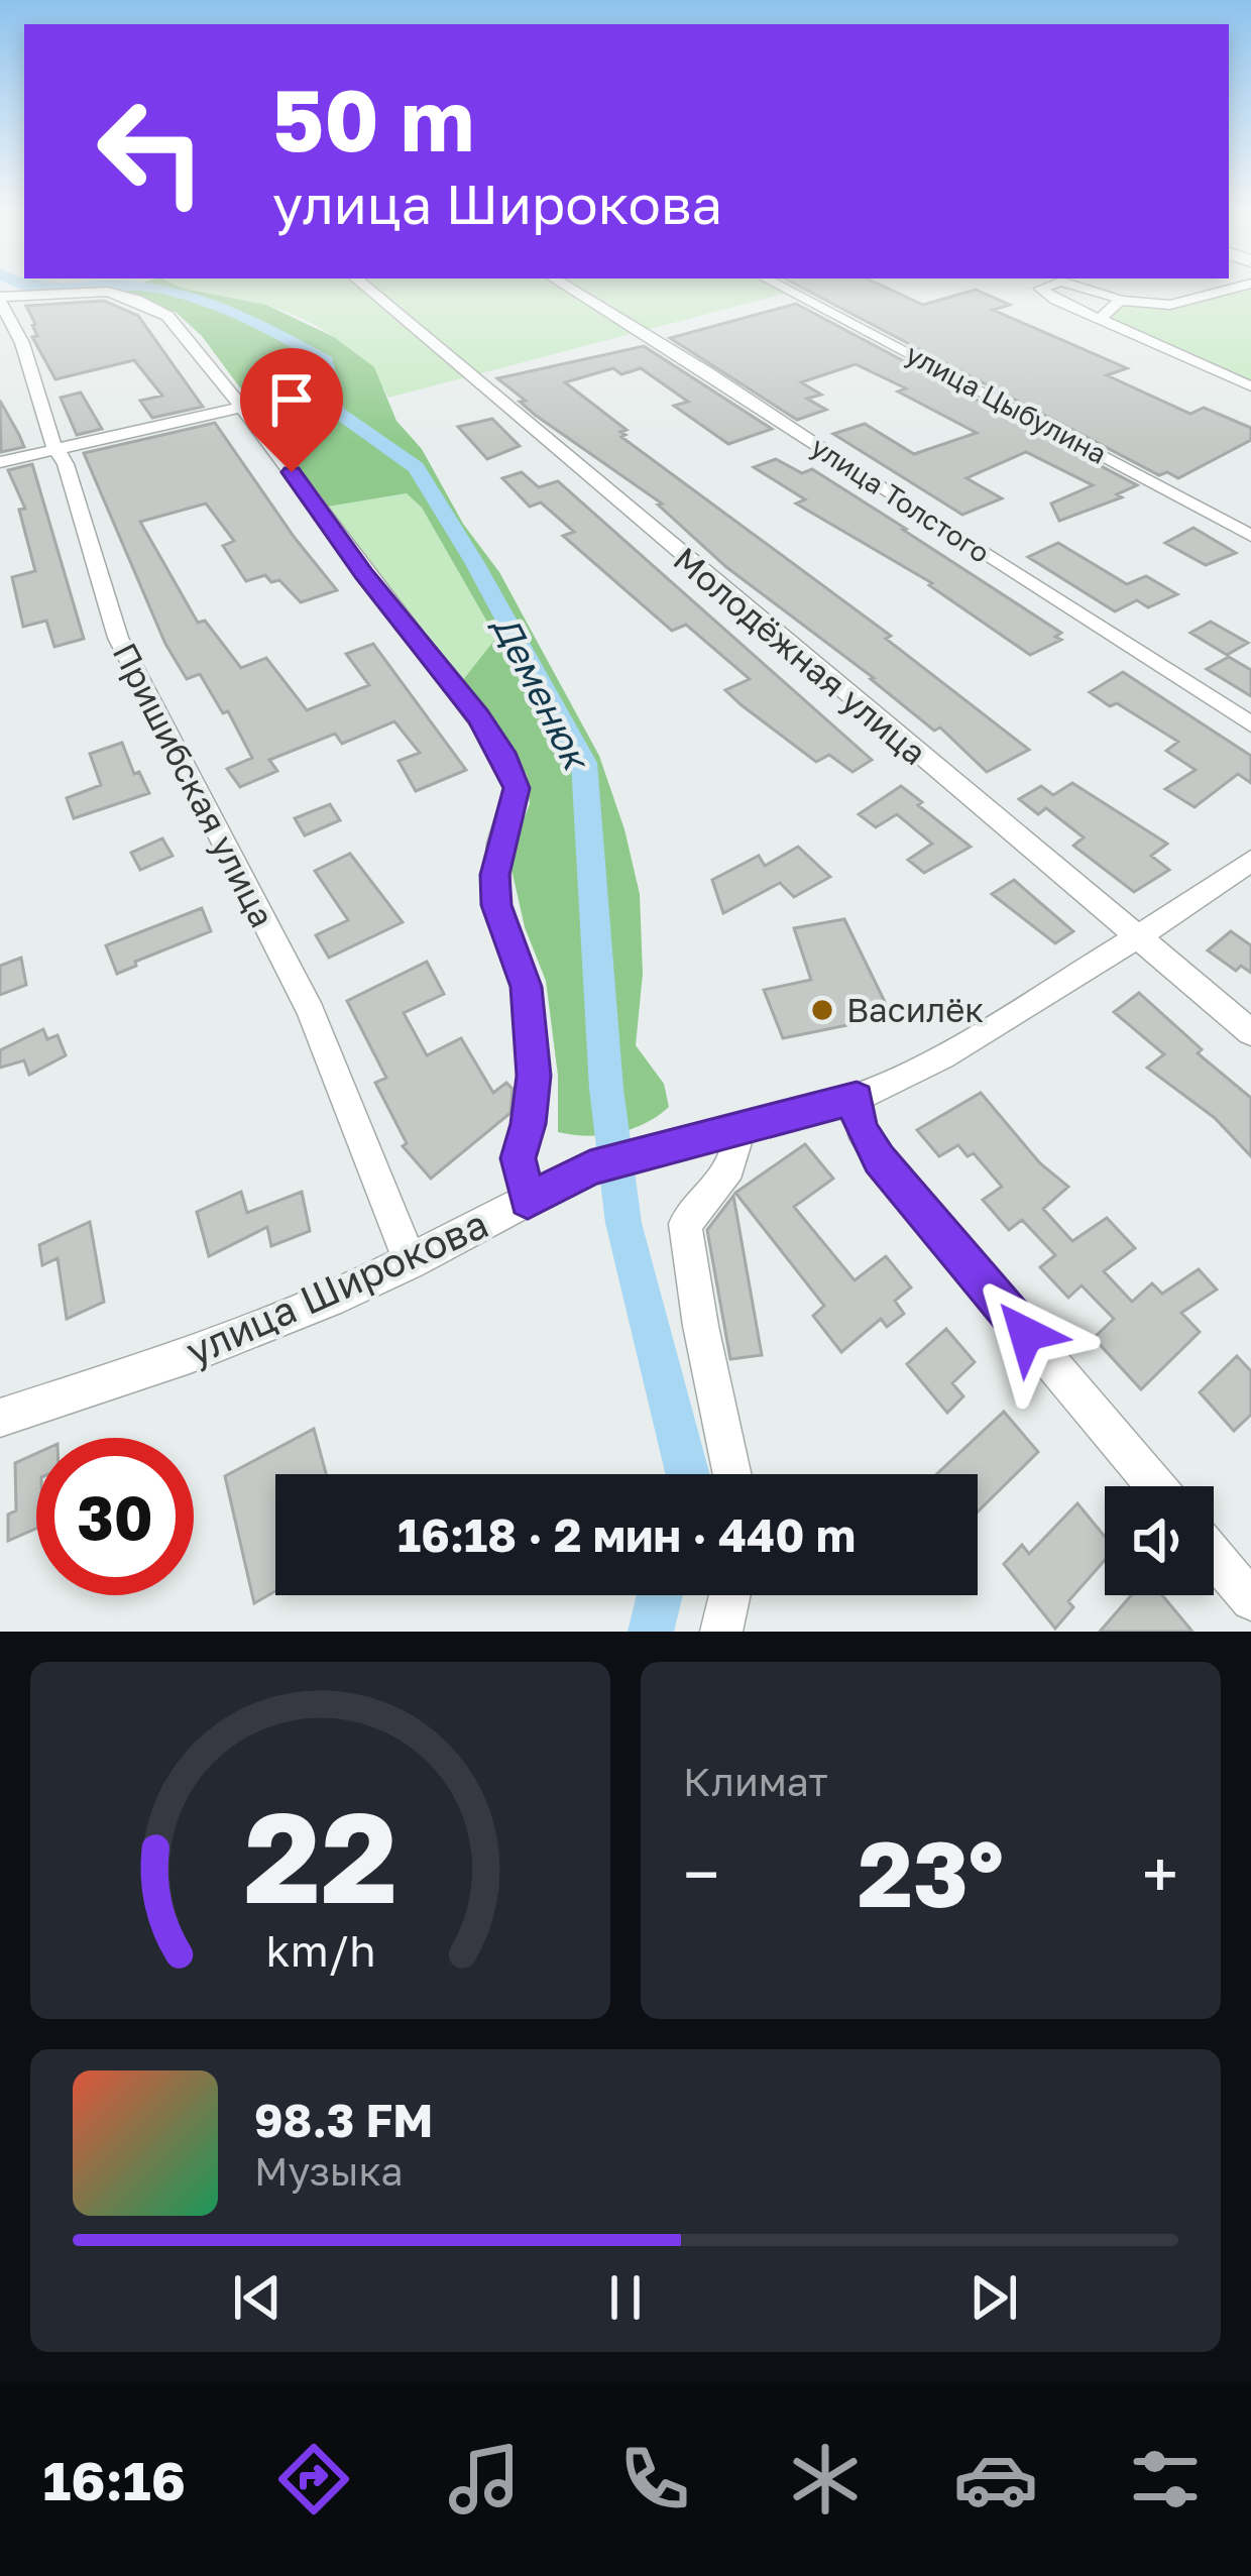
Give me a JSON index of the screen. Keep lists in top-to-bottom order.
{
  "streets": {
    "street": [
      "улица Цыбулина",
      "улица Толстого",
      "Молодёжная улица",
      "Пришибская улица",
      "улица Широкова"
    ]
  },
  "crossings": [
    ["Молодёжная улица", "улица Широкова"],
    ["Пришибская улица", "улица Широкова"]
  ],
  "water": ["Деменюк"],
  "places": ["Василёк"],
  "page": {
    "turn": ["50 m", "улица Широкова"],
    "limit": "30",
    "trip": "16:18 · 2 мин · 440 m",
    "tile": "Климат",
    "heat": ["−", "23°", "+"],
    "song": ["98.3 FM", "Музыка"],
    "tabs": "16:16",
    "gauge": ["22", "km/h"]
  }
}
